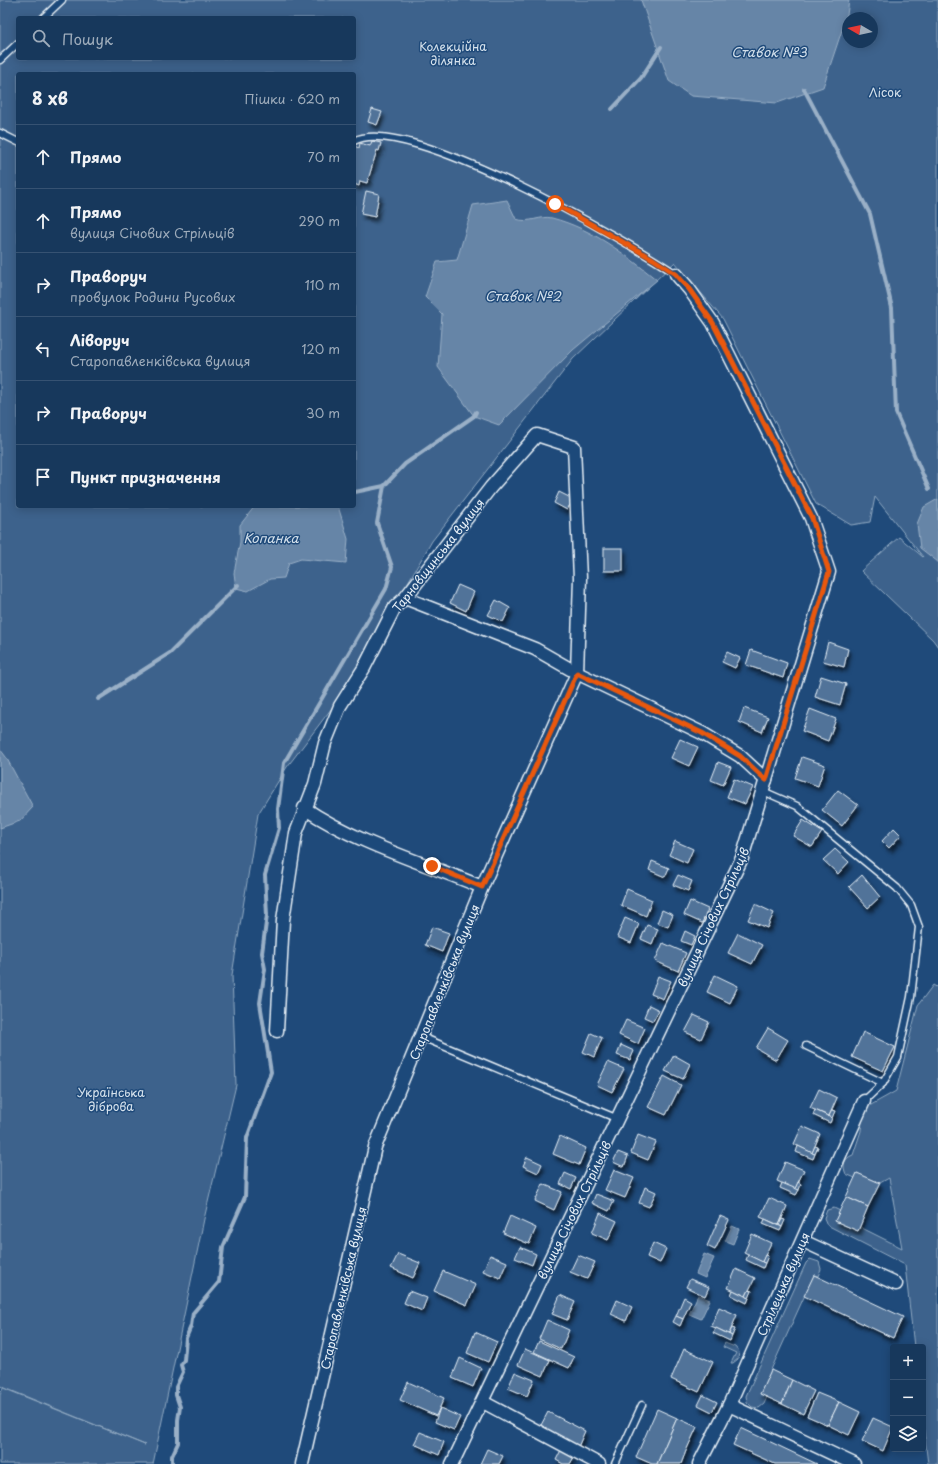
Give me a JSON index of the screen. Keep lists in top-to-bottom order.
{
  "streets": {
    "street": [
      "Тарновщинська вулиця",
      "вулиця Січових Стрільців",
      "Старопавленківська вулиця",
      "Стрілецька вулиця"
    ]
  },
  "crossings": [
    ["Тарновщинська вулиця", "Старопавленківська вулиця"]
  ],
  "water": ["Ставок №3", "Ставок №2", "Копанка"],
  "parks": ["Колекційна ділянка", "Лісок", "Українська діброва"],
  "north": "left",
  "page": {
    "search": "Пошук",
    "heading": ["8 хв", "Пішки · 620 m"],
    "list": [
      ["Прямо", "70 m"],
      ["Прямо", "вулиця Січових Стрільців", "290 m"],
      ["Праворуч", "провулок Родини Русових", "110 m"],
      ["Ліворуч", "Старопавленківська вулиця", "120 m"],
      ["Праворуч", "30 m"],
      "Пункт призначення"
    ],
    "map_buttons": ["+", "−"]
  }
}
